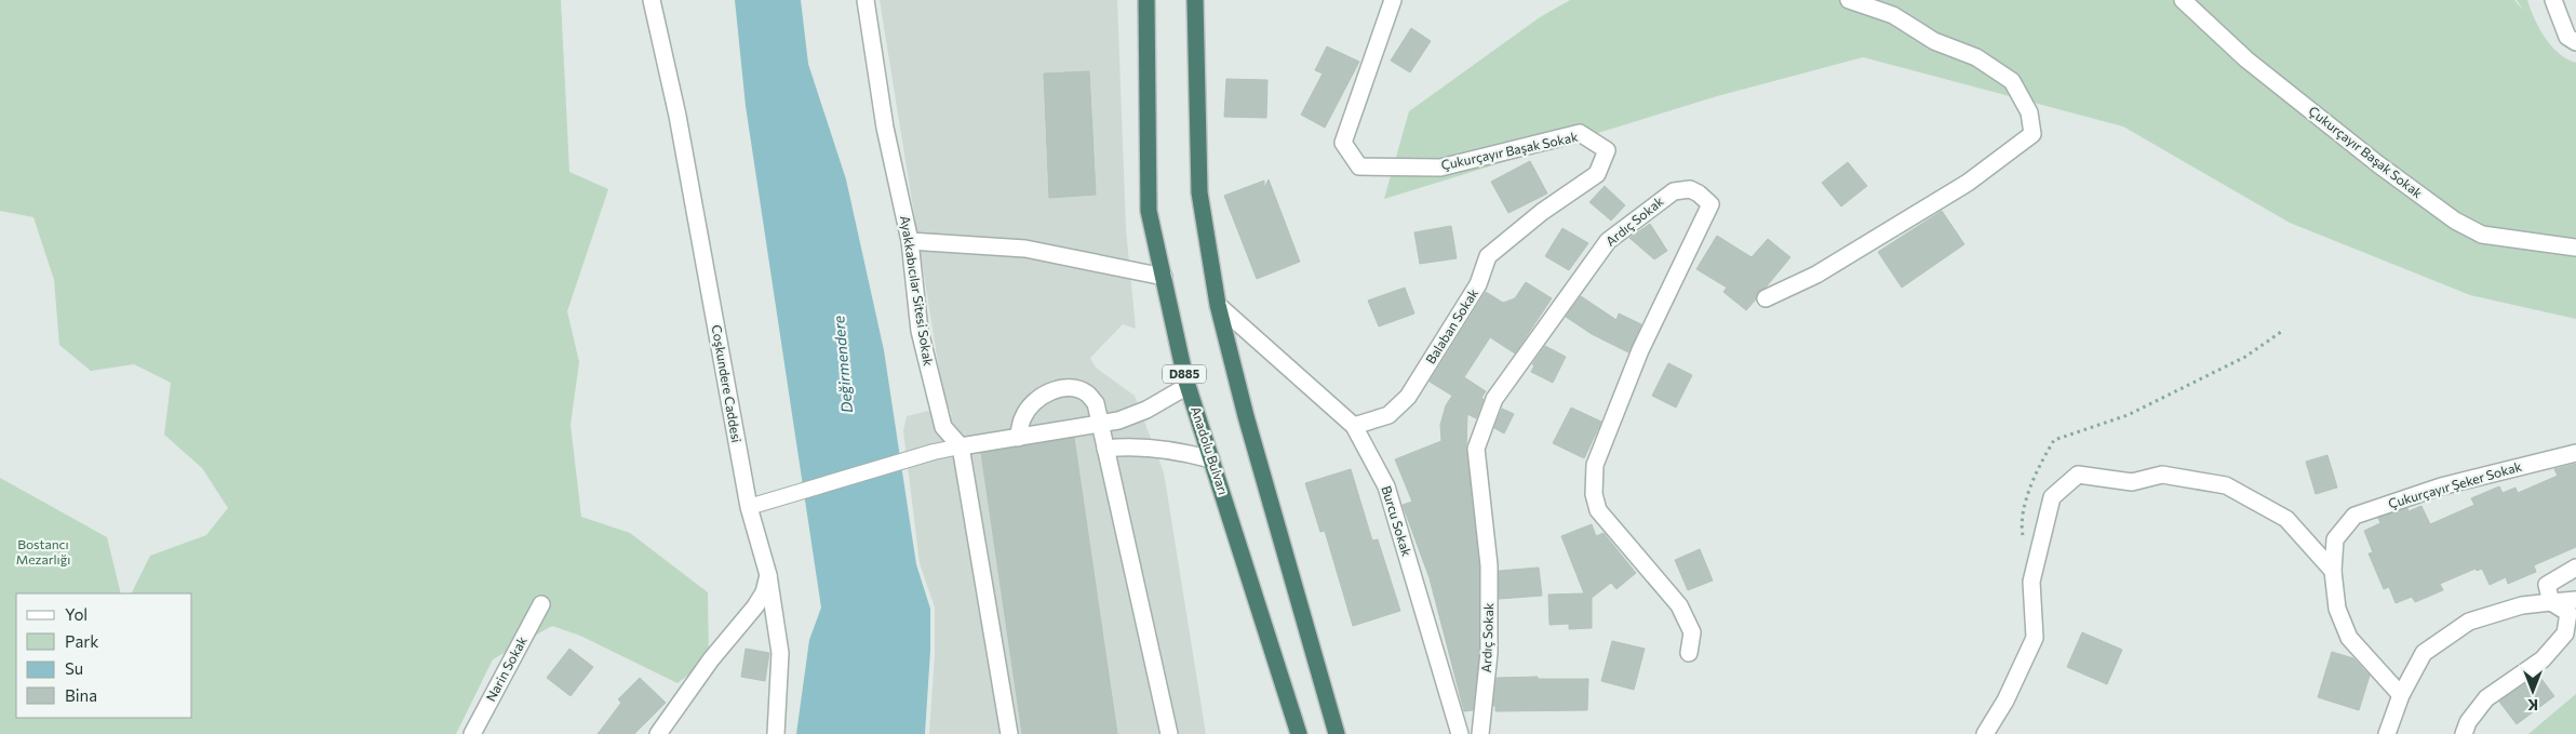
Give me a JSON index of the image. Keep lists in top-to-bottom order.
{
  "streets": {
    "highway": ["D885", "Anadolu Bulvarı"],
    "street": [
      "Çukurçayır Başak Sokak",
      "Ardıç Sokak",
      "Ayakkabıcılar Sitesi Sokak",
      "Balaban Sokak",
      "Coşkundere Caddesi",
      "Çukurçayır Şeker Sokak",
      "Burcu Sokak",
      "Narin Sokak"
    ]
  },
  "crossings": [
    ["Çukurçayır Başak Sokak", "Balaban Sokak"],
    ["Balaban Sokak", "Burcu Sokak"]
  ],
  "water": ["Değirmendere"],
  "parks": ["Bostancı Mezarlığı"],
  "legend": [
    "Yol",
    "Park",
    "Su",
    "Bina"
  ],
  "north": "bottom"
}
